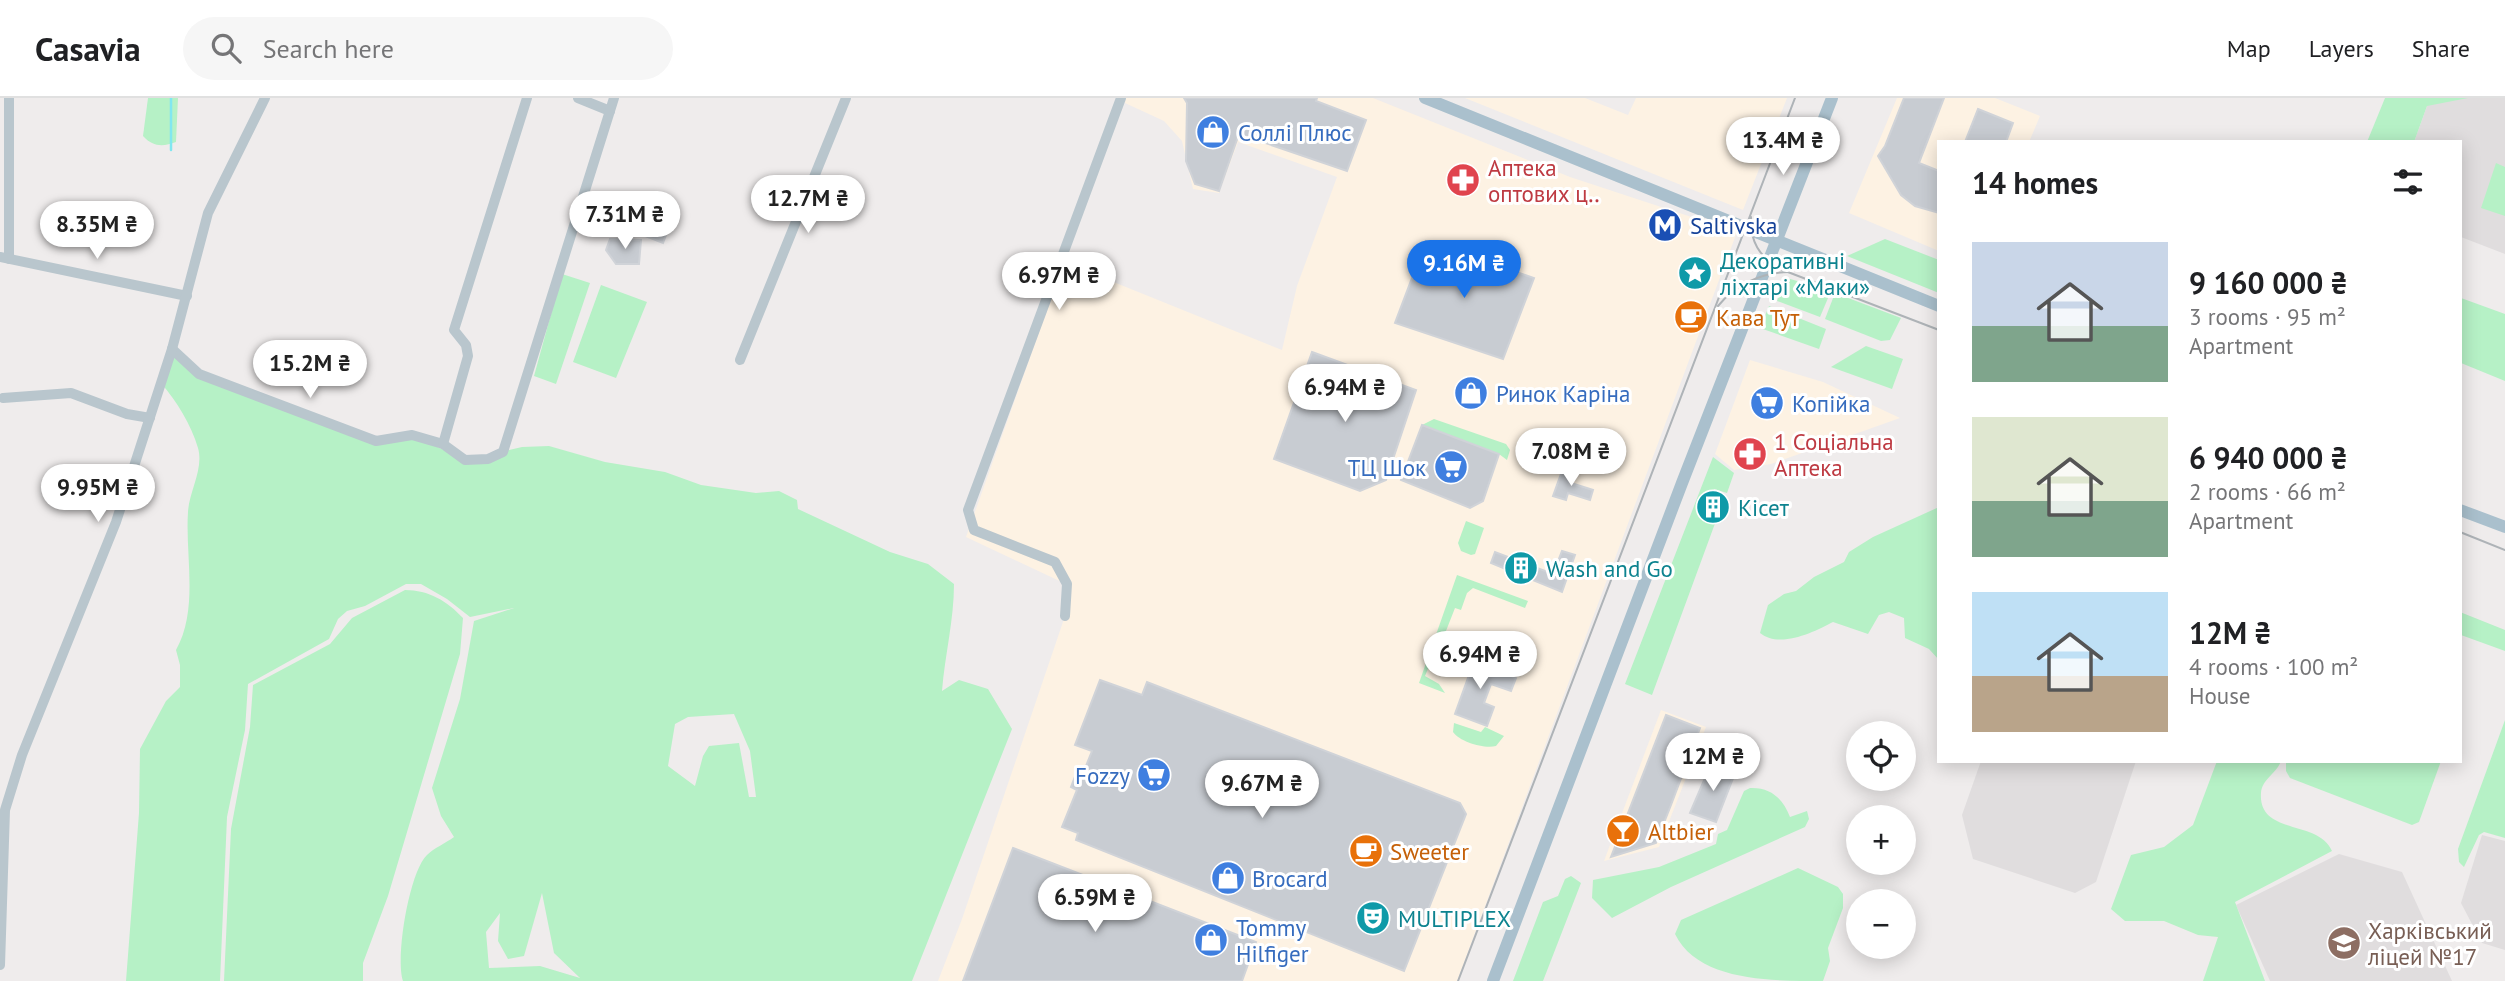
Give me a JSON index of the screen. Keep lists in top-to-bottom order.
{
  "places": {
    "shop": [
      "Соллі Плюс",
      "Ринок Каріна",
      "Brocard",
      "Tommy Hilfiger"
    ],
    "pharmacy": ["Аптека оптових ц‥", "1 Соціальна Аптека"],
    "metro station": ["Saltivska"],
    "place": ["Декоративні ліхтарі «Маки»"],
    "cafe": ["Кава Тут", "Sweeter"],
    "supermarket": ["Копійка", "ТЦ Шок", "Fozzy"],
    "building": ["Кісет", "Wash and Go"],
    "bar": ["Altbier"],
    "theatre": ["MULTIPLEX"],
    "school or university": ["Харківський ліцей №17"]
  },
  "page": {
    "header": "Casavia",
    "search": "Search here",
    "nav": ["Map", "Layers", "Share"],
    "price": [
      "13.4M ₴",
      "12.7M ₴",
      "7.31M ₴",
      "8.35M ₴",
      "9.16M ₴",
      "6.97M ₴",
      "15.2M ₴",
      "6.94M ₴",
      "7.08M ₴",
      "9.95M ₴",
      "6.94M ₴",
      "12M ₴",
      "9.67M ₴",
      "6.59M ₴"
    ],
    "heading": "14 homes",
    "list": [
      {
        "name": "9 160 000 ₴",
        "note": "3 rooms · 95 m² · Apartment"
      },
      {
        "name": "6 940 000 ₴",
        "note": "2 rooms · 66 m² · Apartment"
      },
      {
        "name": "12M ₴",
        "note": "4 rooms · 100 m² · House"
      }
    ],
    "map_buttons": ["+", "−"]
  }
}
